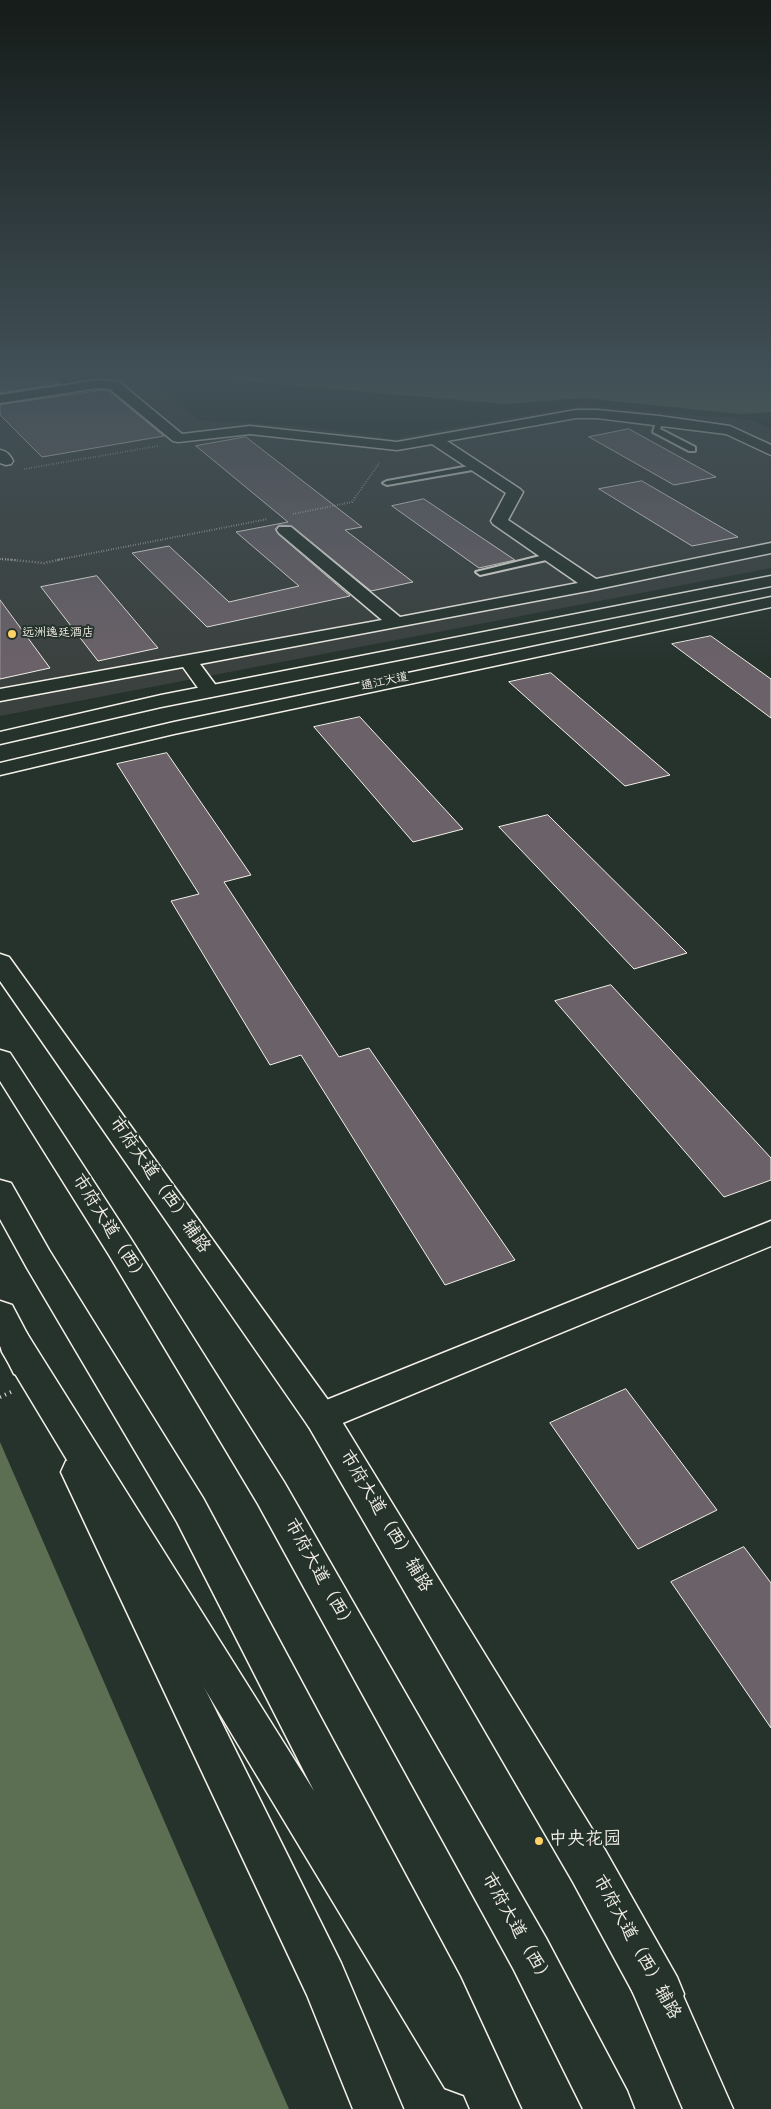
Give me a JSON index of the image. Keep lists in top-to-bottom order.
{
  "streets": {
    "main road": ["通江大道", "市府大道（西）辅路", "市府大道（西）"]
  },
  "places": ["远洲逸廷酒店", "中央花园"]
}
